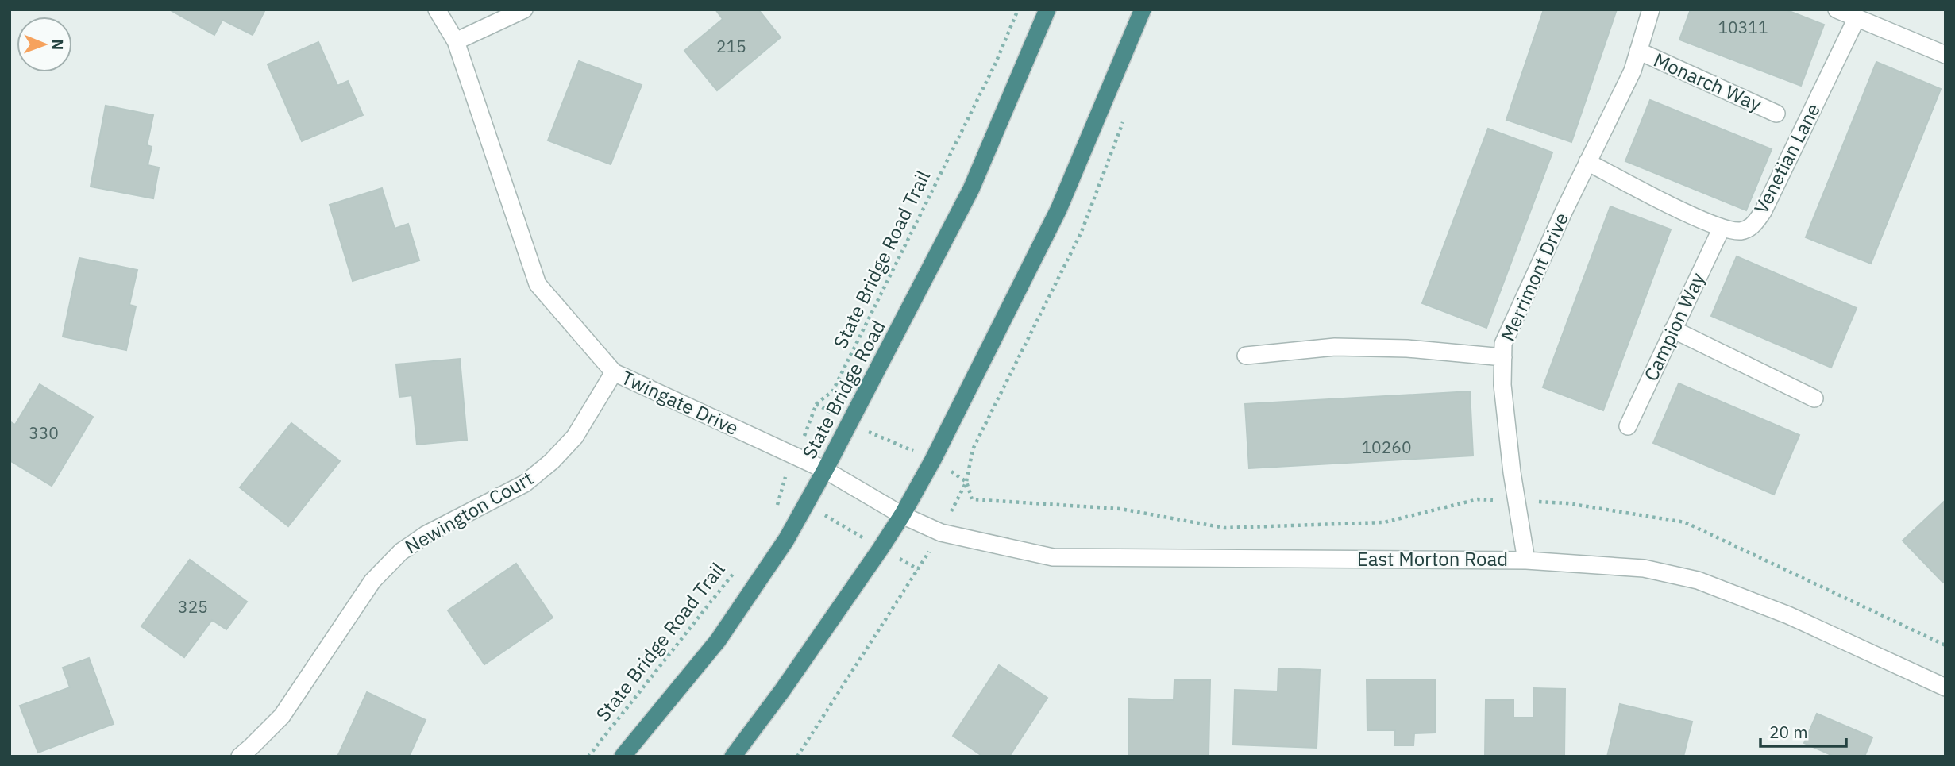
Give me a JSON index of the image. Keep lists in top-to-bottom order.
{
  "streets": {
    "highway": ["State Bridge Road"],
    "street": [
      "Monarch Way",
      "Venetian Lane",
      "Merrimont Drive",
      "Campion Way",
      "Twingate Drive",
      "Newington Court",
      "East Morton Road"
    ],
    "path": ["State Bridge Road Trail"]
  },
  "crossings": [
    ["Monarch Way", "Merrimont Drive"],
    ["Venetian Lane", "Merrimont Drive"],
    ["Venetian Lane", "Campion Way"],
    ["State Bridge Road Trail", "Twingate Drive"],
    ["Merrimont Drive", "East Morton Road"],
    ["State Bridge Road", "Twingate Drive"],
    ["Twingate Drive", "Newington Court"],
    ["Twingate Drive", "East Morton Road"]
  ],
  "house_numbers": [
    "10311",
    "215",
    "330",
    "10260",
    "325"
  ],
  "scale_bar": "20 m",
  "north": "right"
}
